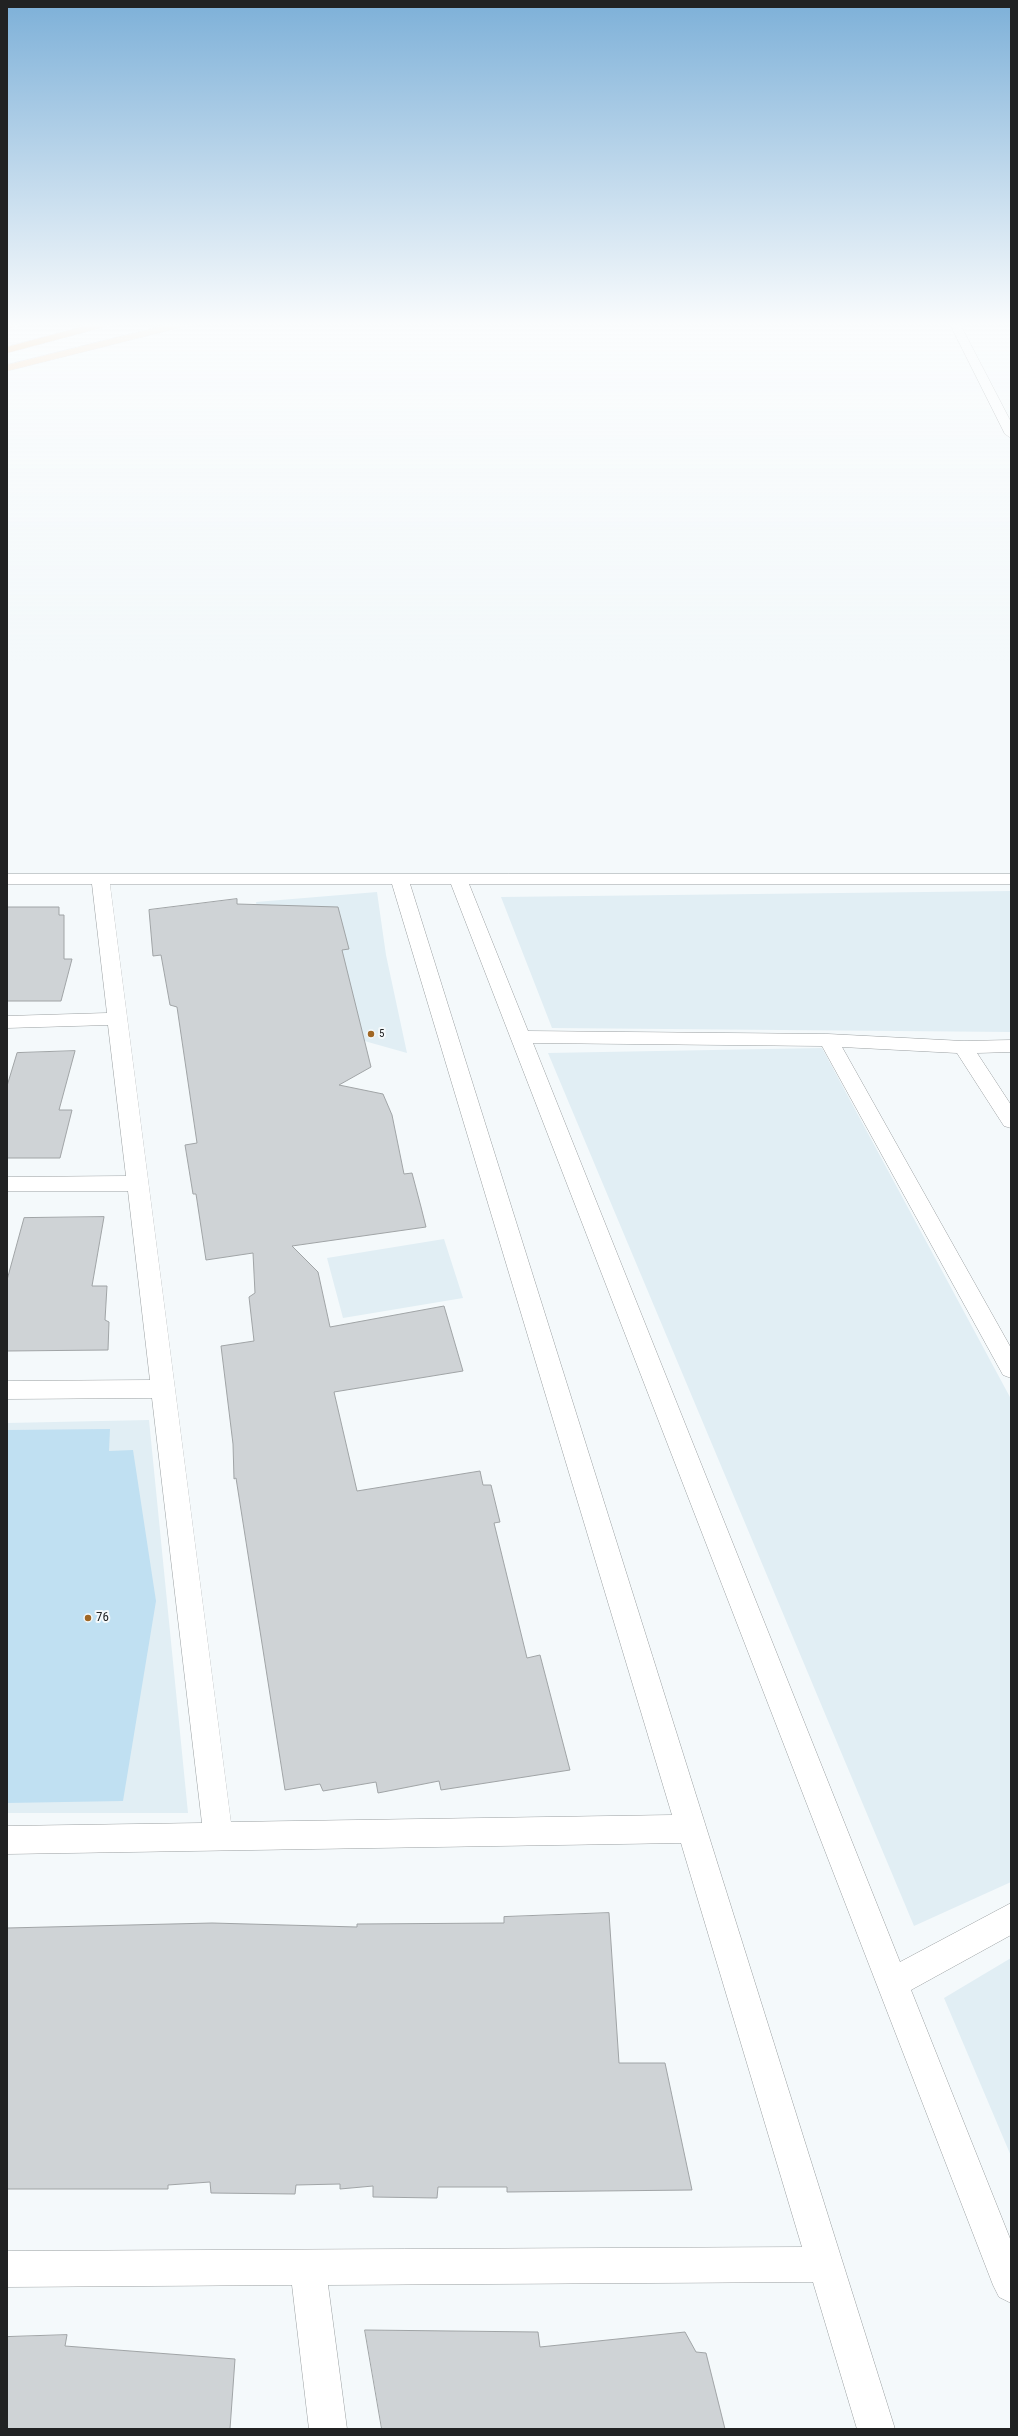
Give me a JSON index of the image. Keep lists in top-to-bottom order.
{
  "places": ["5", "76"]
}
